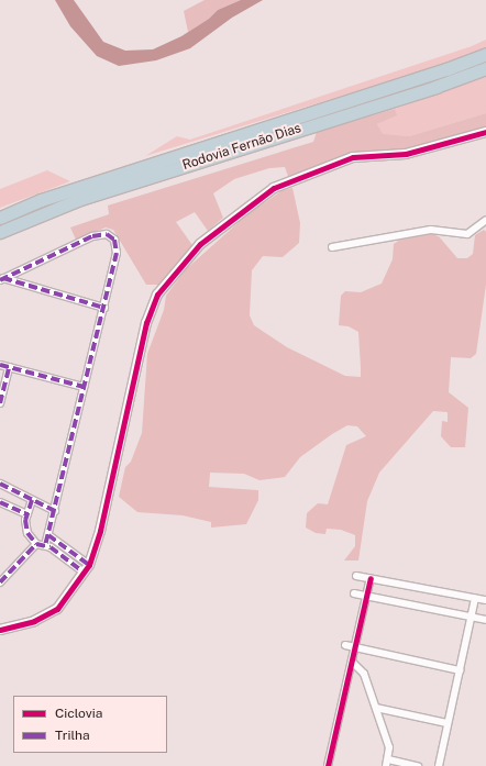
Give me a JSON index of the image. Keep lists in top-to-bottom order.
{
  "streets": {
    "highway": ["Rodovia Fernão Dias"]
  },
  "legend": ["Ciclovia", "Trilha"]
}
